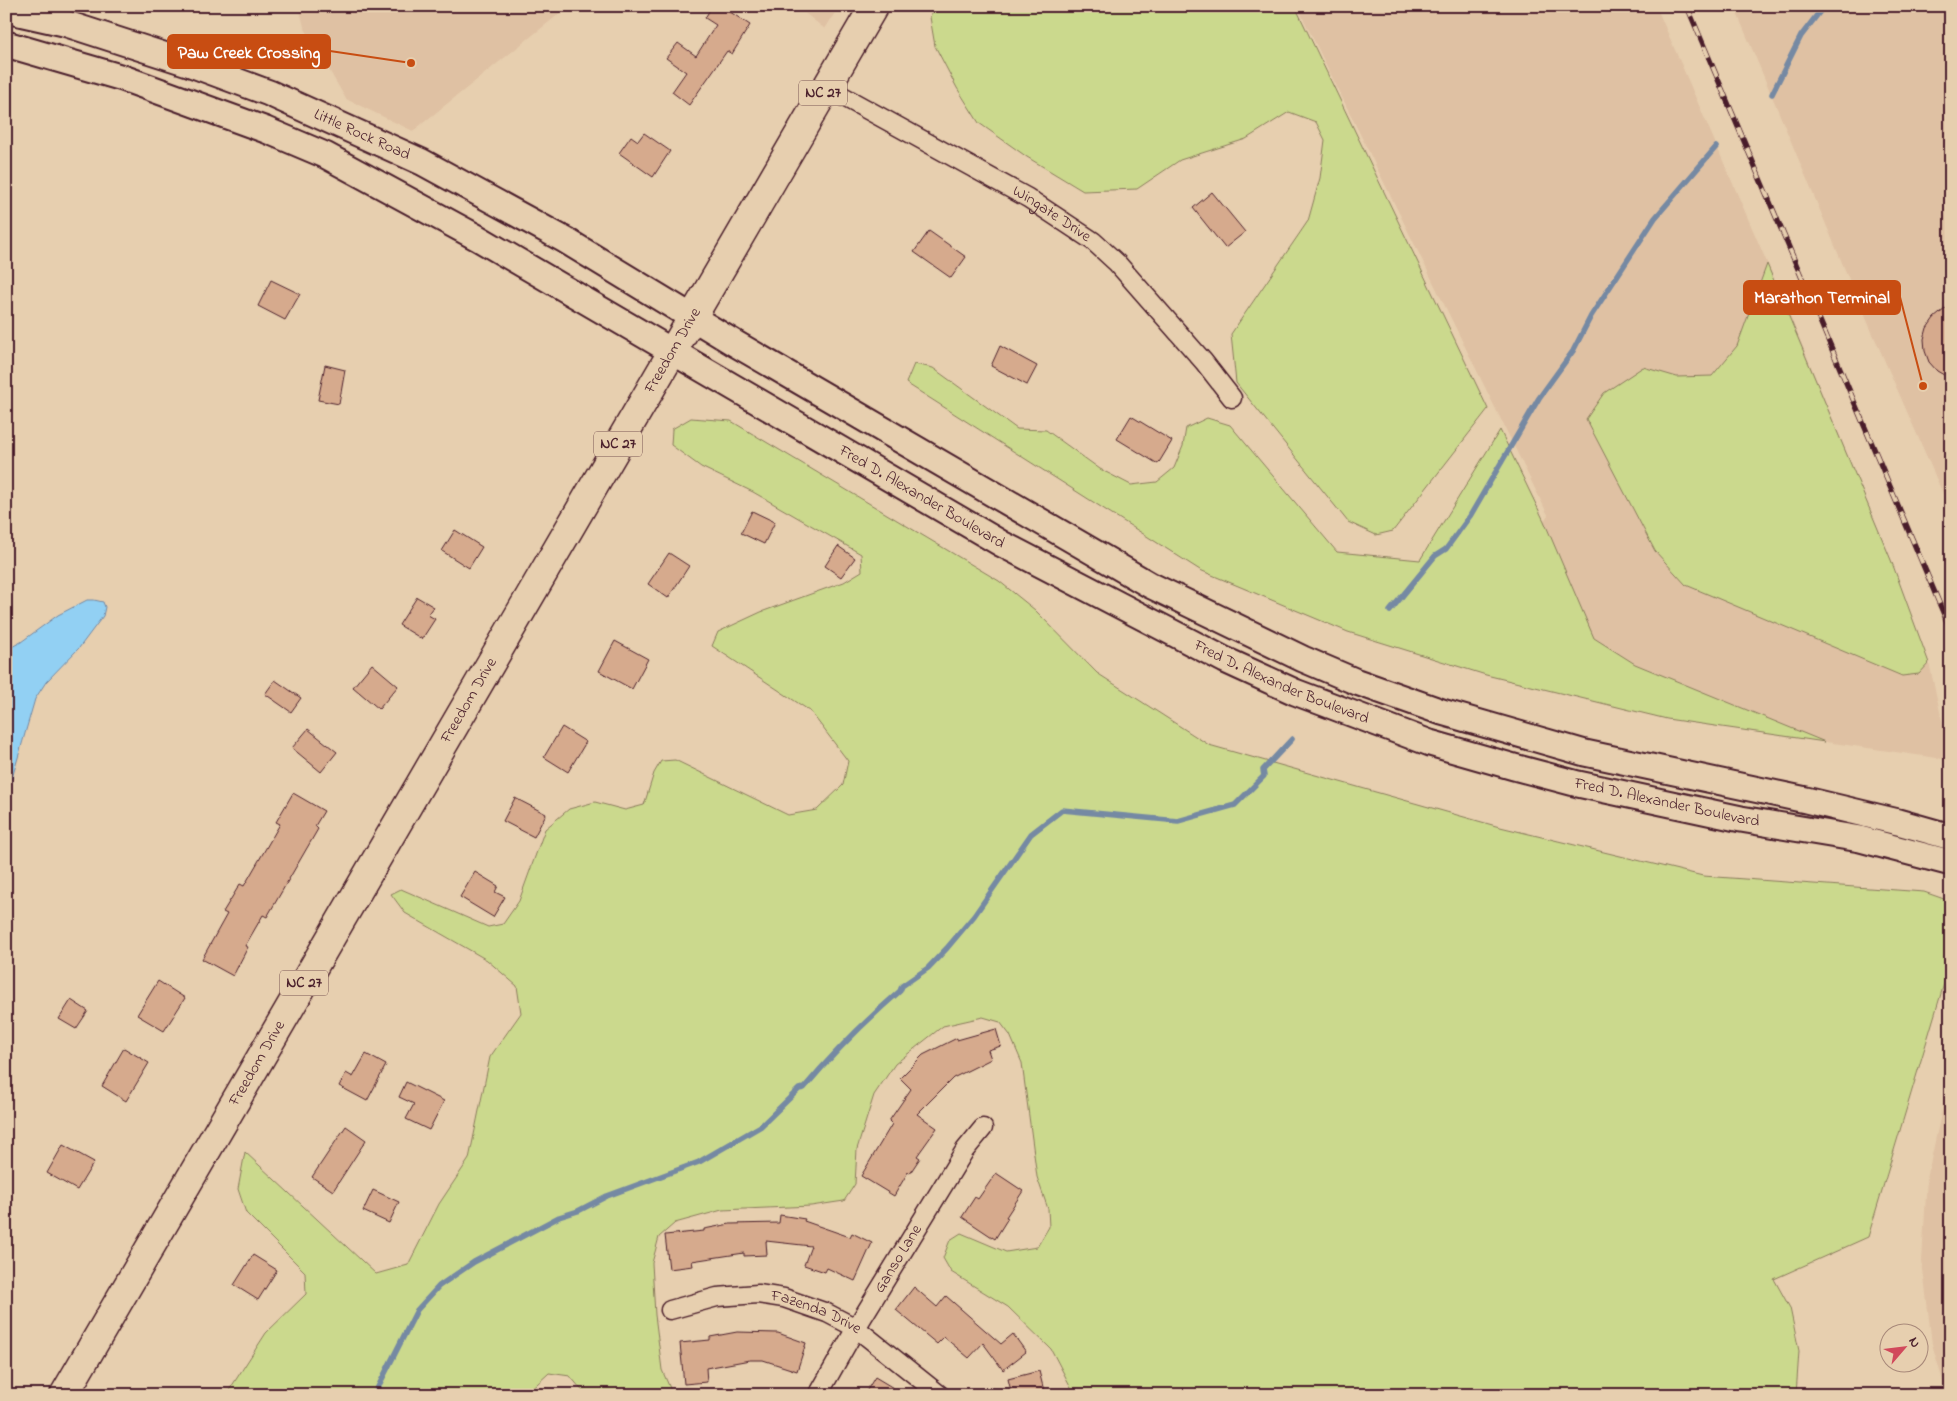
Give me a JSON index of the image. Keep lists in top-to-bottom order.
{
  "streets": {
    "main road": [
      "NC 27",
      "Little Rock Road",
      "Freedom Drive",
      "Fred D. Alexander Boulevard"
    ],
    "street": ["Wingate Drive", "Ganso Lane", "Fazenda Drive"]
  },
  "crossings": [
    ["Little Rock Road", "Freedom Drive"],
    ["Little Rock Road", "Fred D. Alexander Boulevard"],
    ["Wingate Drive", "Freedom Drive"],
    ["Freedom Drive", "Fred D. Alexander Boulevard"],
    ["Ganso Lane", "Fazenda Drive"]
  ],
  "places": ["Paw Creek Crossing", "Marathon Terminal"],
  "north": "top right"
}
